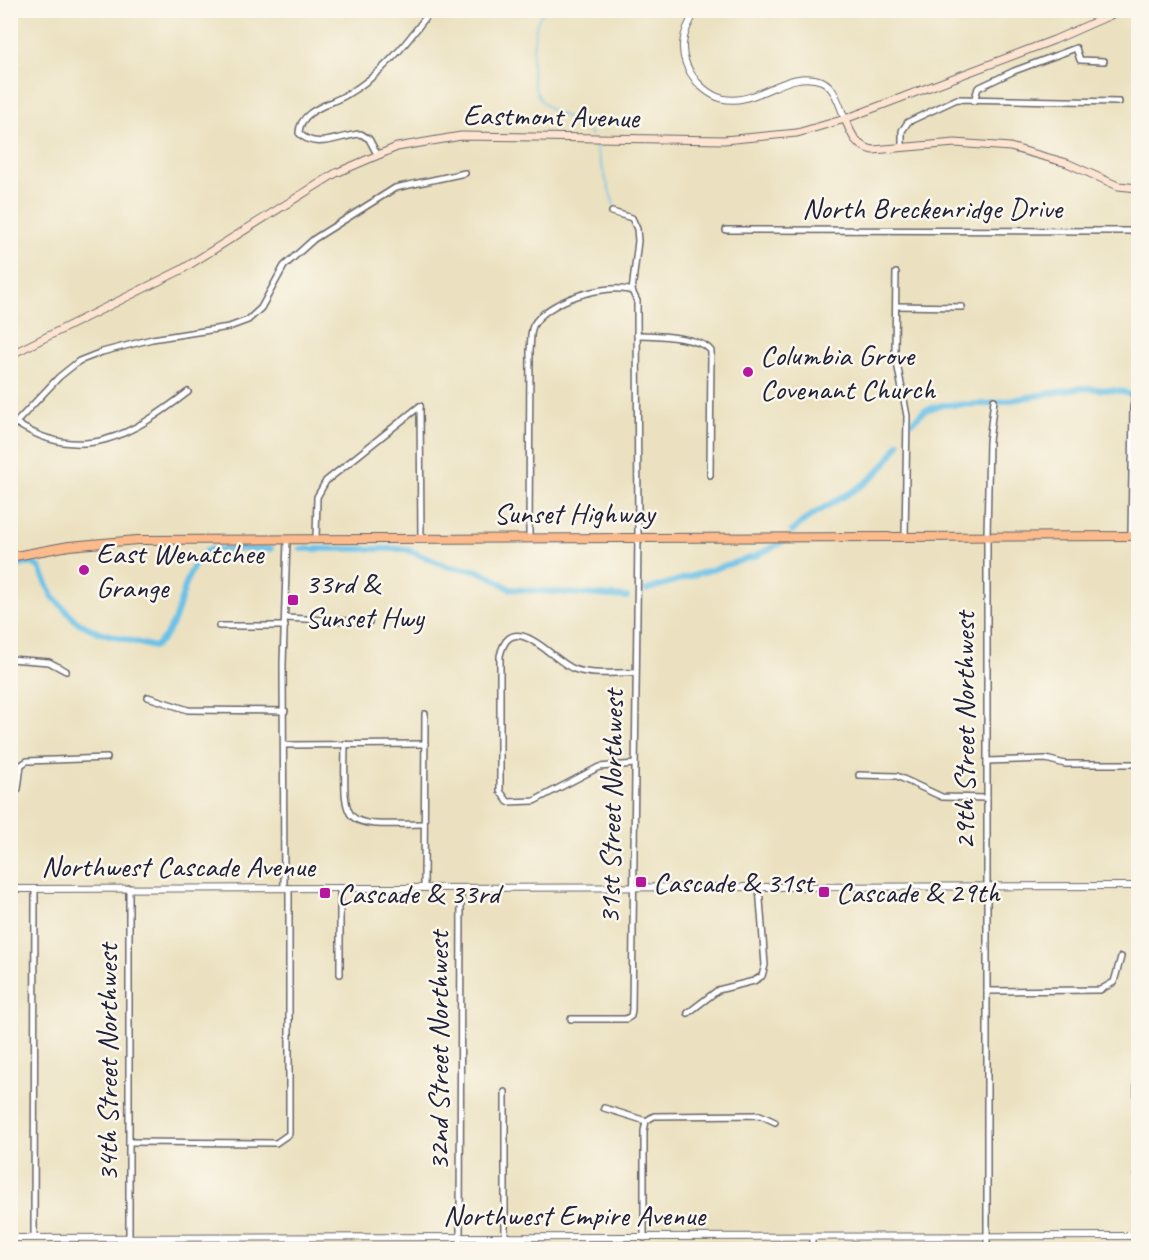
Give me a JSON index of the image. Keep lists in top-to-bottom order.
{
  "streets": {
    "highway": ["Sunset Highway"],
    "main road": ["Eastmont Avenue"],
    "street": [
      "North Breckenridge Drive",
      "29th Street Northwest",
      "31st Street Northwest",
      "Northwest Cascade Avenue",
      "32nd Street Northwest",
      "34th Street Northwest",
      "Northwest Empire Avenue"
    ]
  },
  "crossings": [
    ["Sunset Highway", "29th Street Northwest"],
    ["Sunset Highway", "31st Street Northwest"],
    ["29th Street Northwest", "Northwest Cascade Avenue"],
    ["29th Street Northwest", "Northwest Empire Avenue"],
    ["31st Street Northwest", "Northwest Cascade Avenue"],
    ["Northwest Cascade Avenue", "32nd Street Northwest"],
    ["Northwest Cascade Avenue", "34th Street Northwest"],
    ["32nd Street Northwest", "Northwest Empire Avenue"],
    ["34th Street Northwest", "Northwest Empire Avenue"]
  ],
  "places": {
    "other": ["Columbia Grove Covenant Church", "East Wenatchee Grange"],
    "transit": [
      "33rd & Sunset Hwy",
      "Cascade & 31st",
      "Cascade & 29th",
      "Cascade & 33rd"
    ]
  }
}
